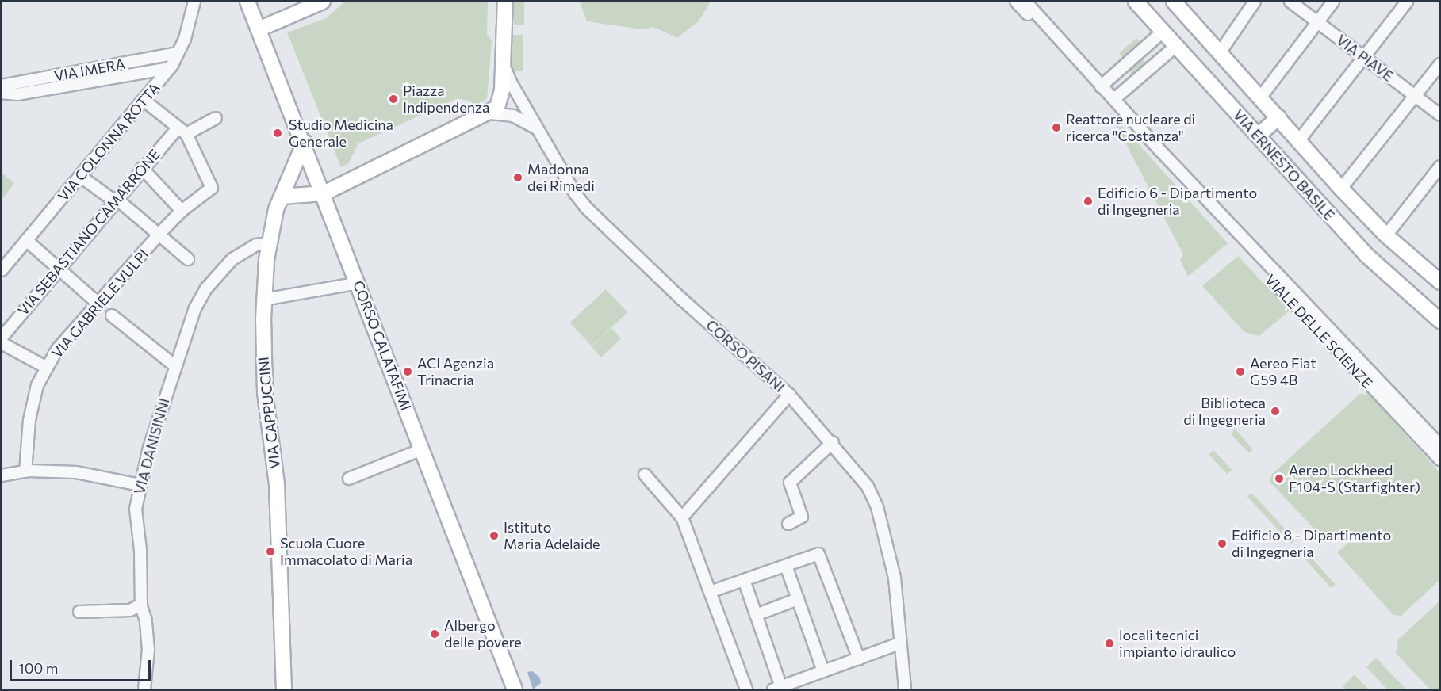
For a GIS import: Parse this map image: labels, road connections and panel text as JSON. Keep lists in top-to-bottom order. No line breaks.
{"streets":{"main road":["VIA ERNESTO BASILE","CORSO CALATAFIMI","VIA CAPPUCCINI"],"street":["VIA PIAVE","VIA IMERA","VIA COLONNA ROTTA","VIA SEBASTIANO CAMARRONE","VIA GABRIELE VULPI","VIALE DELLE SCIENZE","CORSO PISANI","VIA DANISINNI"]},"crossings":[["VIA IMERA","VIA COLONNA ROTTA"],["VIA SEBASTIANO CAMARRONE","VIA GABRIELE VULPI"],["CORSO CALATAFIMI","VIA CAPPUCCINI"],["VIA CAPPUCCINI","VIA DANISINNI"]],"places":["Piazza Indipendenza","Reattore nucleare di ricerca \"Costanza\"","Studio Medicina Generale","Madonna dei Rimedi","Edificio 6 - Dipartimento di Ingegneria","ACI Agenzia Trinacria","Aereo Fiat G59 4B","Biblioteca di Ingegneria","Aereo Lockheed F104-S (Starfighter)","Istituto Maria Adelaide","Edificio 8 - Dipartimento di Ingegneria","Scuola Cuore Immacolato di Maria","Albergo delle povere","locali tecnici impianto idraulico"],"scale_bar":"100 m"}
